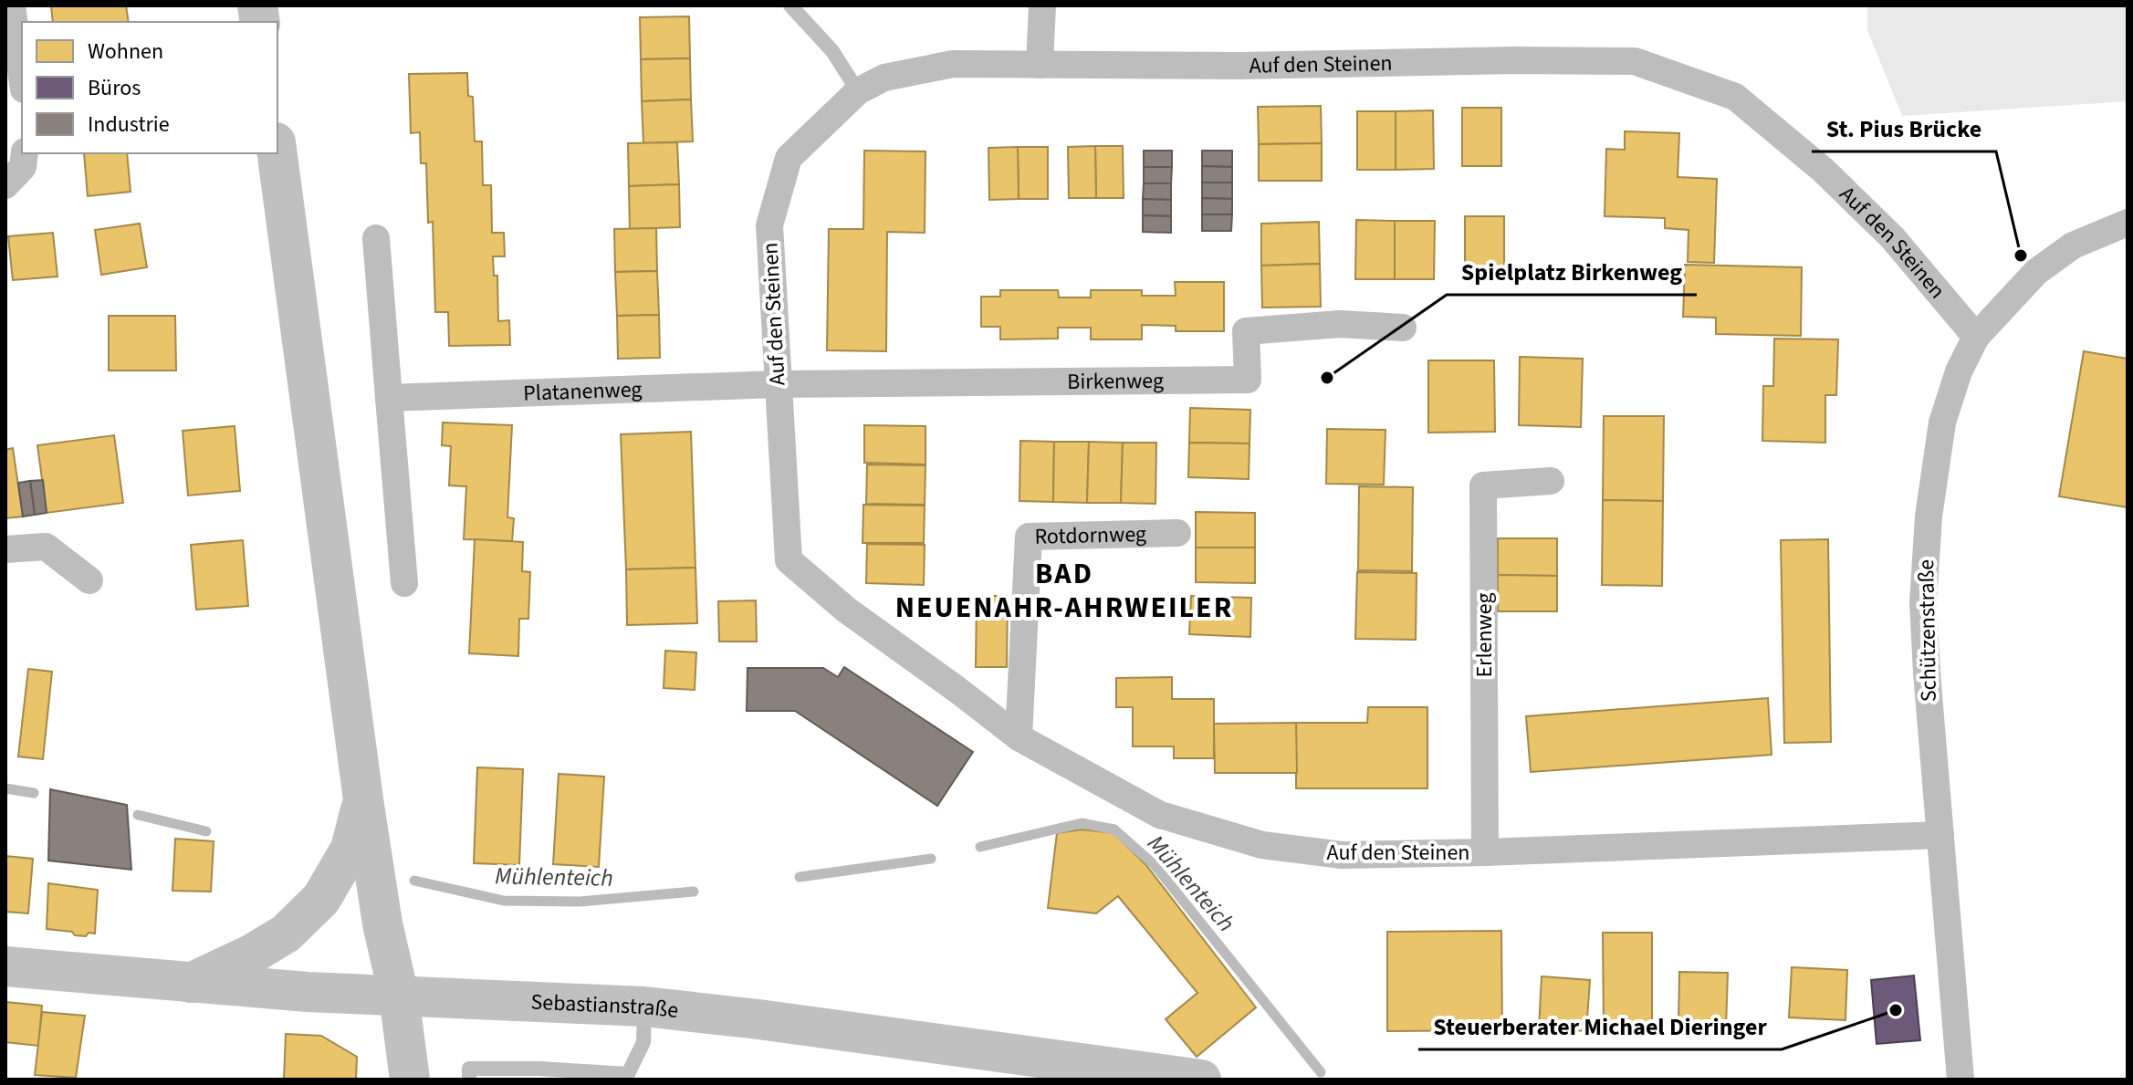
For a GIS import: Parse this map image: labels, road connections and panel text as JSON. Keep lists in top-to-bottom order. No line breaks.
{"streets":{"street":["Auf den Steinen","Birkenweg","Platanenweg","Rotdornweg","Schützenstraße","Erlenweg","Sebastianstraße"]},"crossings":[["Auf den Steinen","Birkenweg"],["Auf den Steinen","Platanenweg"],["Auf den Steinen","Rotdornweg"],["Auf den Steinen","Schützenstraße"],["Auf den Steinen","Erlenweg"],["Birkenweg","Platanenweg"]],"districts":["BAD NEUENAHR-AHRWEILER"],"water":["Mühlenteich"],"places":["St. Pius Brücke","Spielplatz Birkenweg","Steuerberater Michael Dieringer"],"legend":["Wohnen","Büros","Industrie"]}
